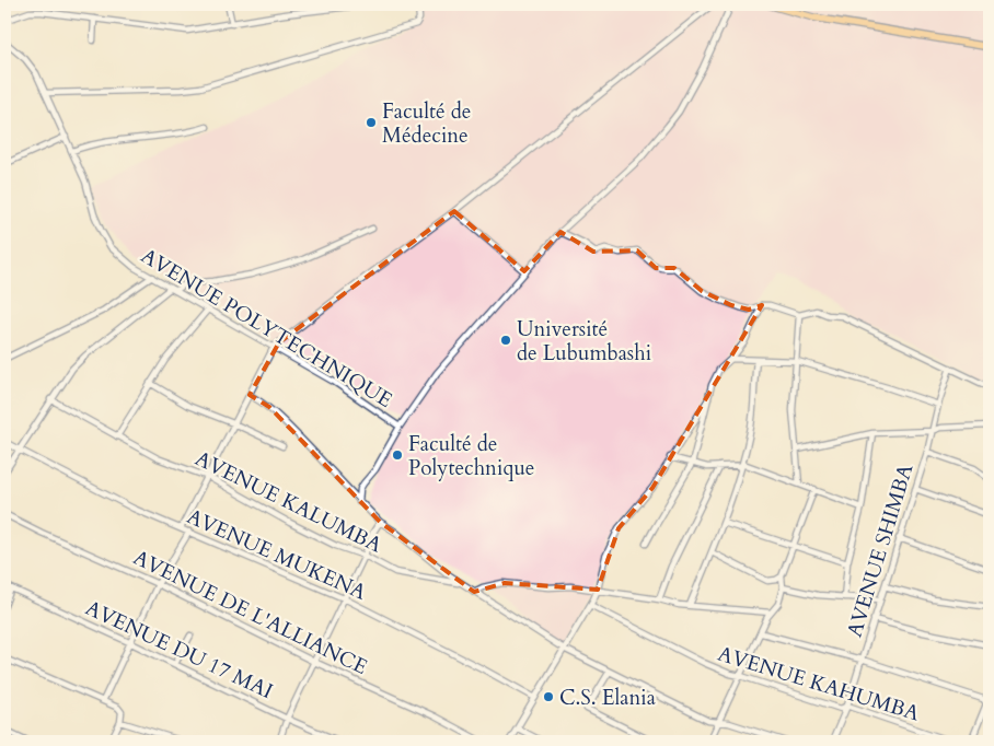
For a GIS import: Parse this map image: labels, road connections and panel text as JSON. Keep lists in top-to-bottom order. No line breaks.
{"streets":{"street":["AVENUE POLYTECHNIQUE","AVENUE KALUMBA","AVENUE SHIMBA","AVENUE MUKENA","AVENUE DE L'ALLIANCE","AVENUE DU 17 MAI","AVENUE KAHUMBA"]},"crossings":[["AVENUE SHIMBA","AVENUE KAHUMBA"]],"places":["Faculté de Médecine","Université de Lubumbashi","Faculté de Polytechnique","C.S. Elania"]}
